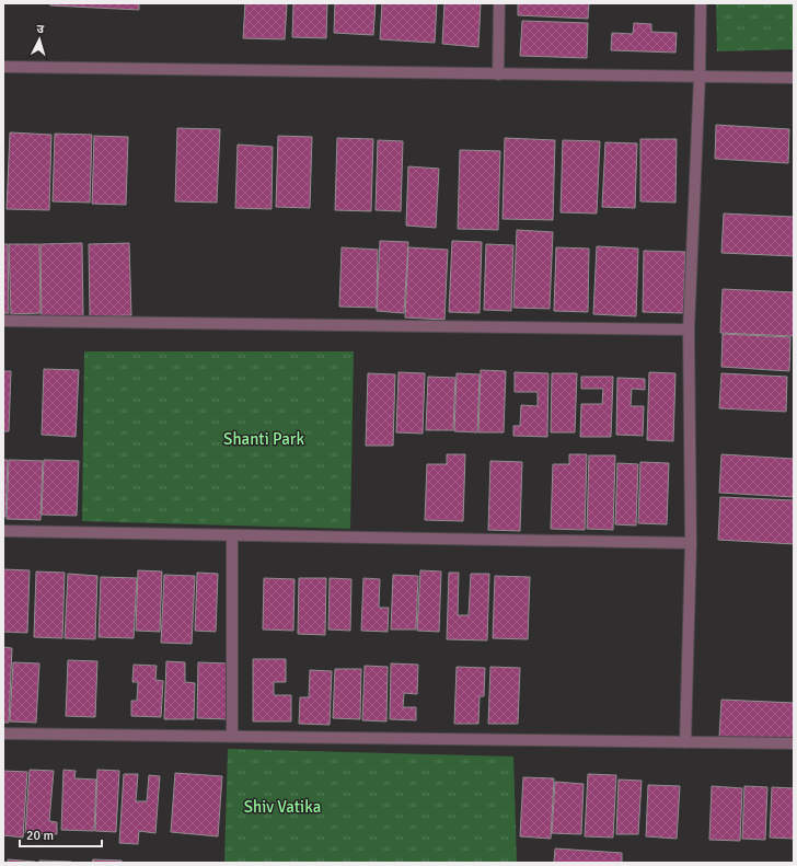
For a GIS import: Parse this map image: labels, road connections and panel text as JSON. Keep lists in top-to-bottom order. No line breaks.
{"parks":["Shanti Park","Shiv Vatika"],"scale_bar":"20 m","north":"top"}
